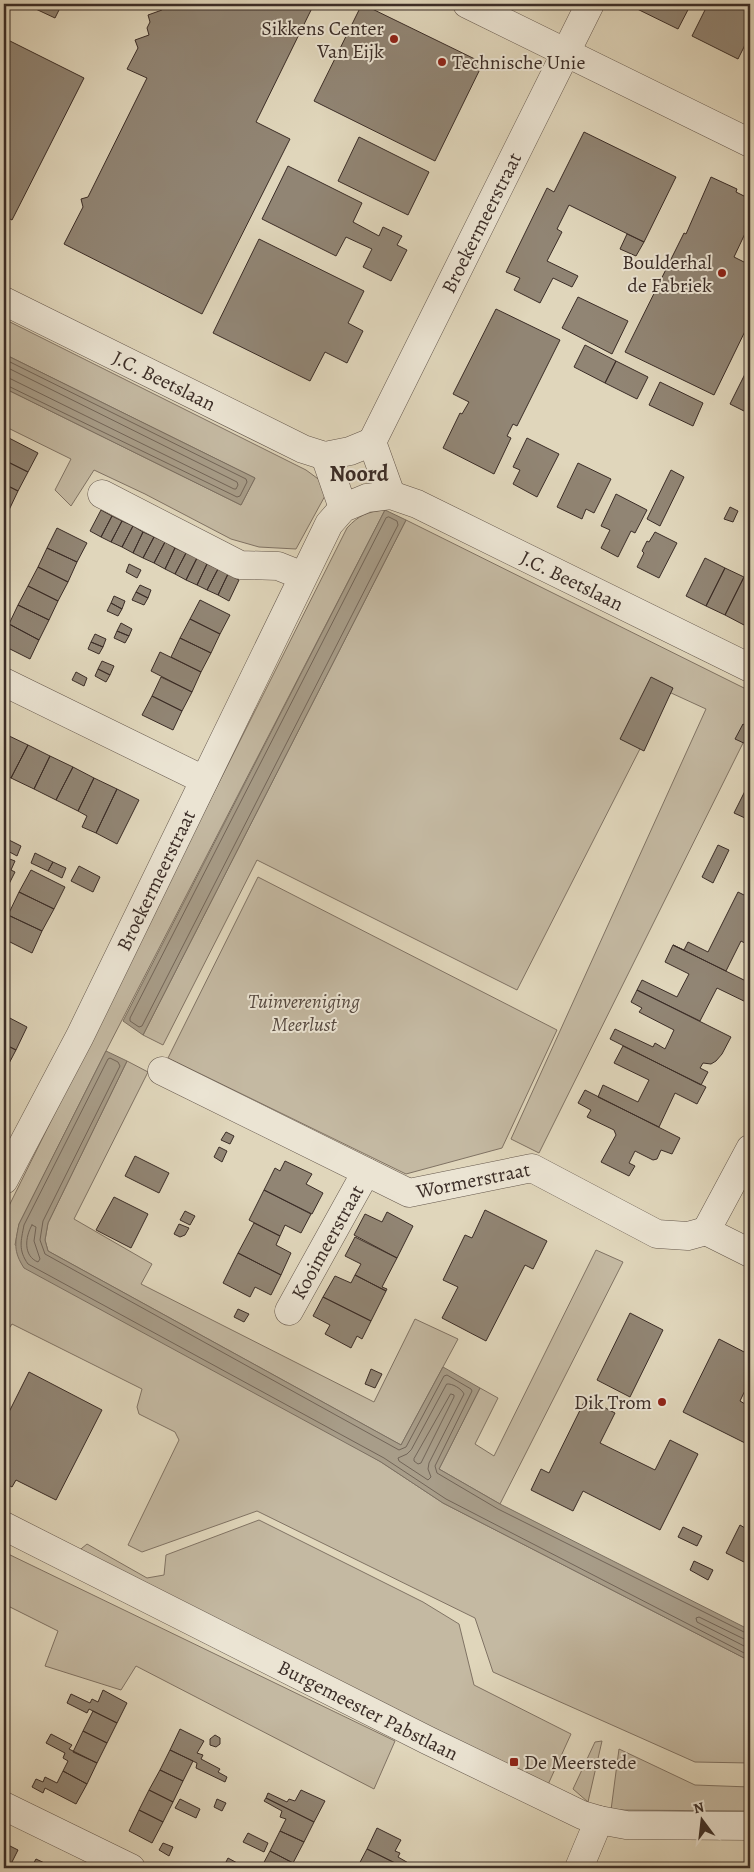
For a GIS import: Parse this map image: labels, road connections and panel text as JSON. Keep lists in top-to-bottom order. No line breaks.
{"streets":{"street":["Broekermeerstraat","J.C. Beetslaan","Wormerstraat","Kooimeerstraat","Burgemeester Pabstlaan"]},"crossings":[["Wormerstraat","Kooimeerstraat"]],"districts":["Noord"],"parks":["Tuinvereniging Meerlust"],"places":{"other":["Sikkens Center Van Eijk","Technische Unie","Boulderhal de Fabriek","Dik Trom"],"transit":["De Meerstede"]},"north":"top"}
